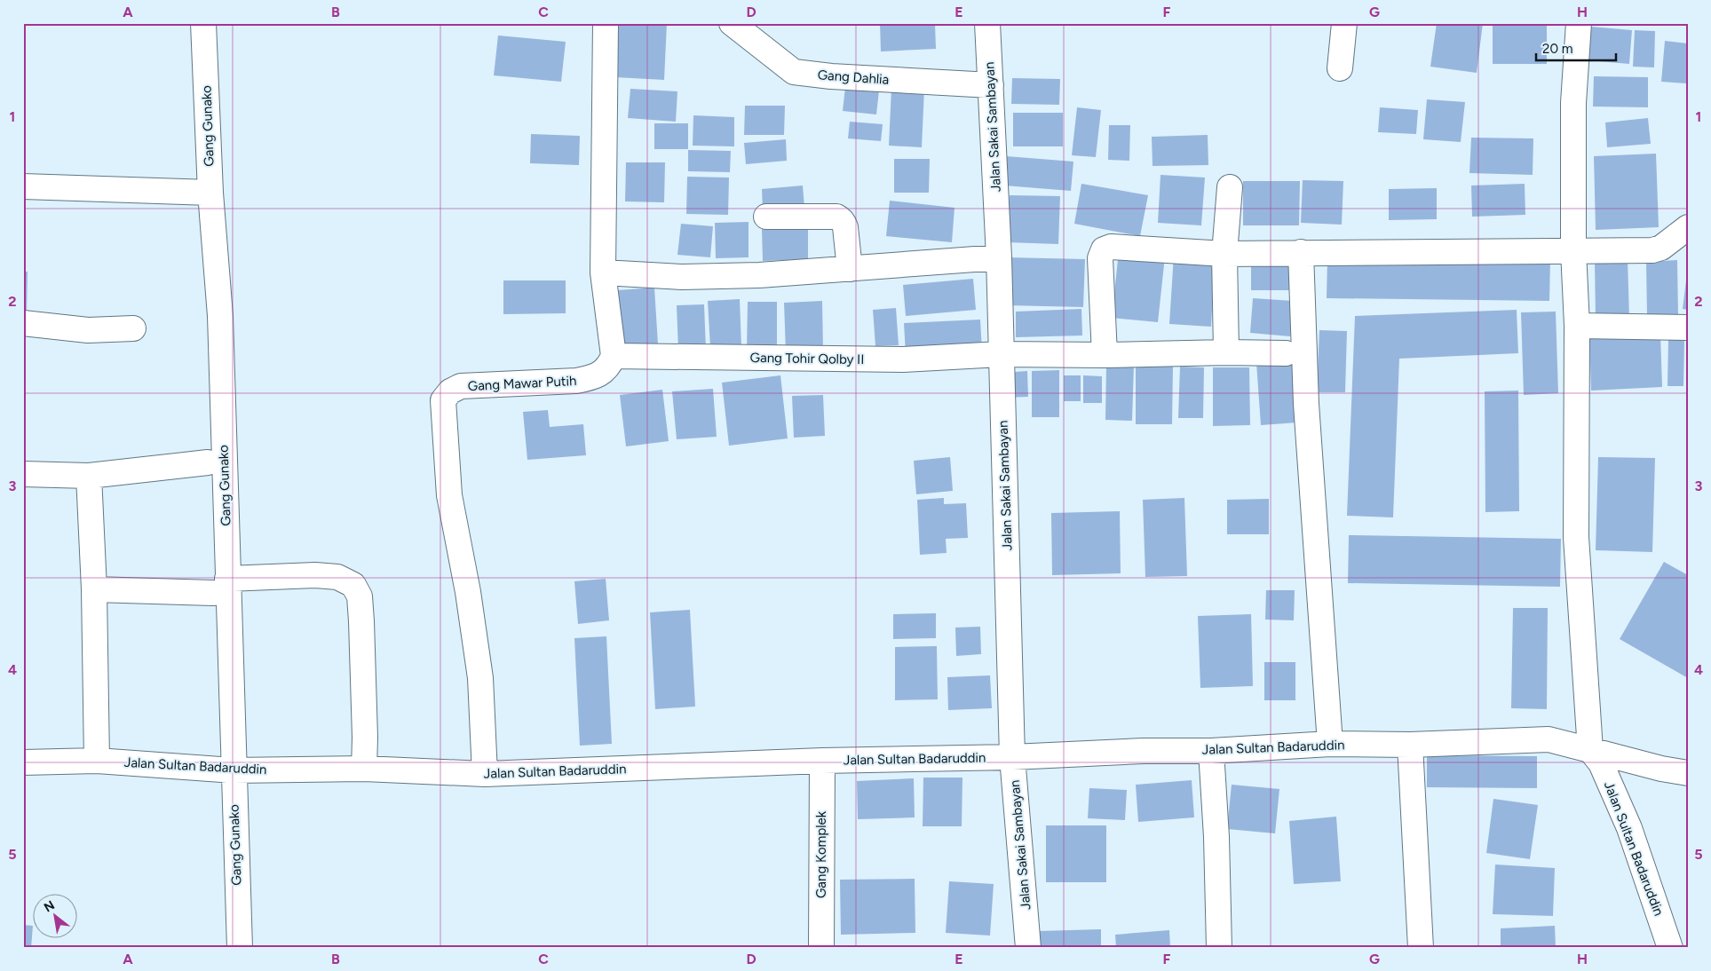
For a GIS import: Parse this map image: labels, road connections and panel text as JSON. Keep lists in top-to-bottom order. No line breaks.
{"streets":{"street":["Gang Dahlia","Gang Gunako","Jalan Sakai Sambayan","Gang Tohir Qolby II","Gang Mawar Putih","Jalan Sultan Badaruddin","Gang Komplek"]},"crossings":[["Gang Dahlia","Jalan Sakai Sambayan"],["Gang Gunako","Jalan Sultan Badaruddin"],["Jalan Sakai Sambayan","Gang Tohir Qolby II"],["Jalan Sakai Sambayan","Jalan Sultan Badaruddin"],["Gang Tohir Qolby II","Gang Mawar Putih"],["Gang Mawar Putih","Jalan Sultan Badaruddin"],["Jalan Sultan Badaruddin","Gang Komplek"]],"scale_bar":"20 m","north":"top left","grid":{"columns":["A","B","C","D","E","F","G","H"],"rows":["1","2","3","4","5"]}}
